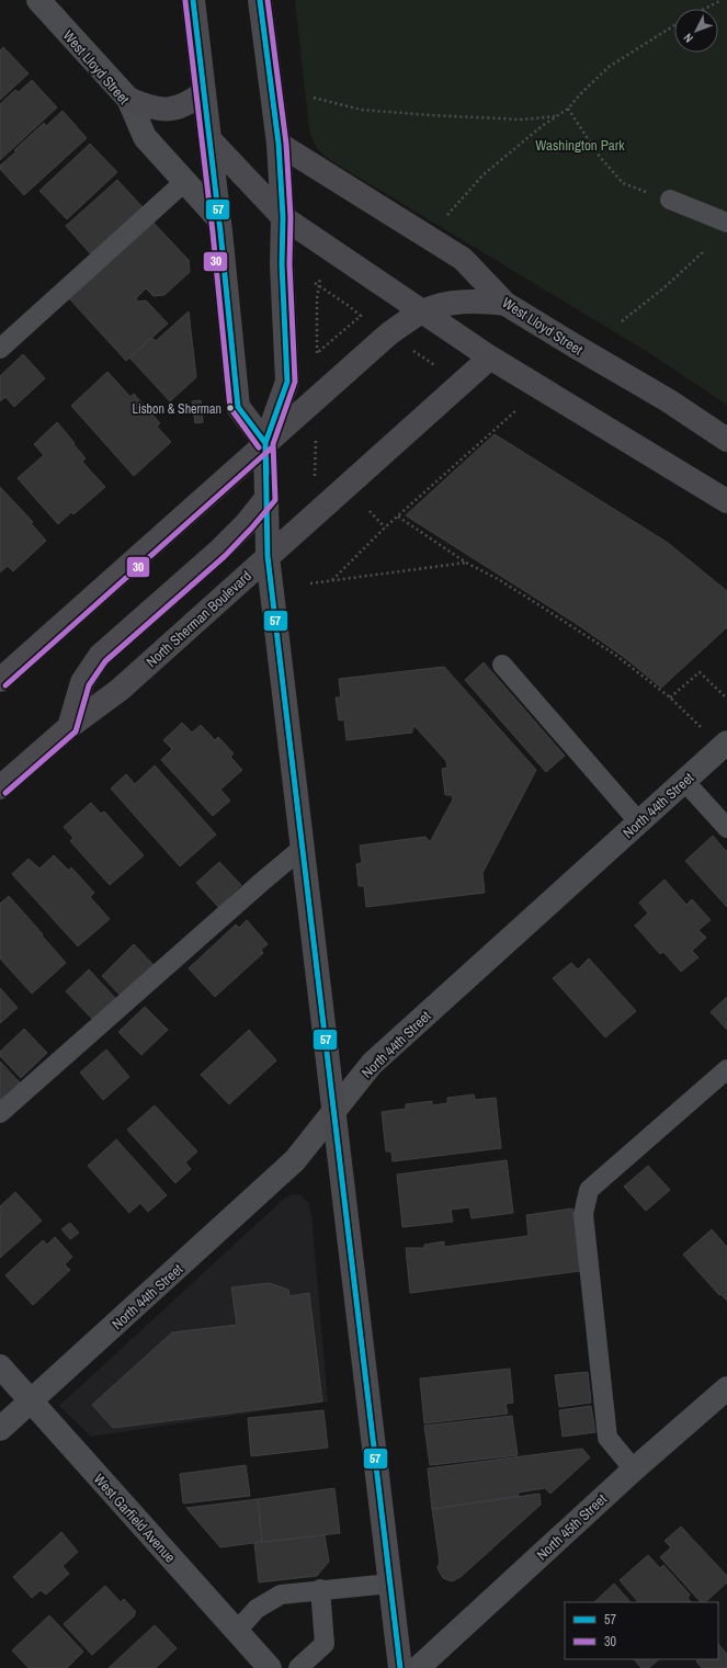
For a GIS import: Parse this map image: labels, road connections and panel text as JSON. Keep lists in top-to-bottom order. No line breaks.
{"streets":{"main road":["West Lloyd Street","North Sherman Boulevard"],"street":["North 44th Street","West Garfield Avenue","North 45th Street"]},"crossings":[["North 44th Street","West Garfield Avenue"]],"parks":["Washington Park"],"places":["Lisbon & Sherman"],"lines":["transit line 57","transit line 30"],"legend":["57","30"],"north":"bottom left"}
